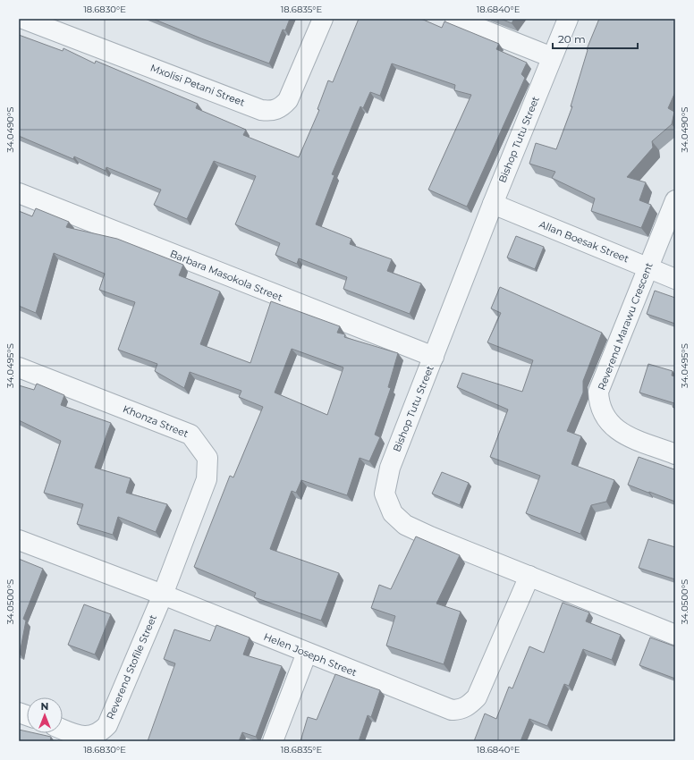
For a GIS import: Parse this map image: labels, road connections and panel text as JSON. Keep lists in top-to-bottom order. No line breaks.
{"streets":{"street":["Mxolisi Petani Street","Bishop Tutu Street","Allan Boesak Street","Barbara Masokola Street","Reverend Marawu Crescent","Khonza Street","Helen Joseph Street","Reverend Stofile Street"]},"crossings":[["Bishop Tutu Street","Allan Boesak Street"],["Bishop Tutu Street","Barbara Masokola Street"],["Bishop Tutu Street","Helen Joseph Street"],["Allan Boesak Street","Reverend Marawu Crescent"],["Khonza Street","Helen Joseph Street"],["Khonza Street","Reverend Stofile Street"],["Helen Joseph Street","Reverend Stofile Street"]],"scale_bar":"20 m","north":"top","coordinates":["18.6830°E","18.6835°E","18.6840°E","34.0490°S","34.0495°S","34.0500°S"]}
